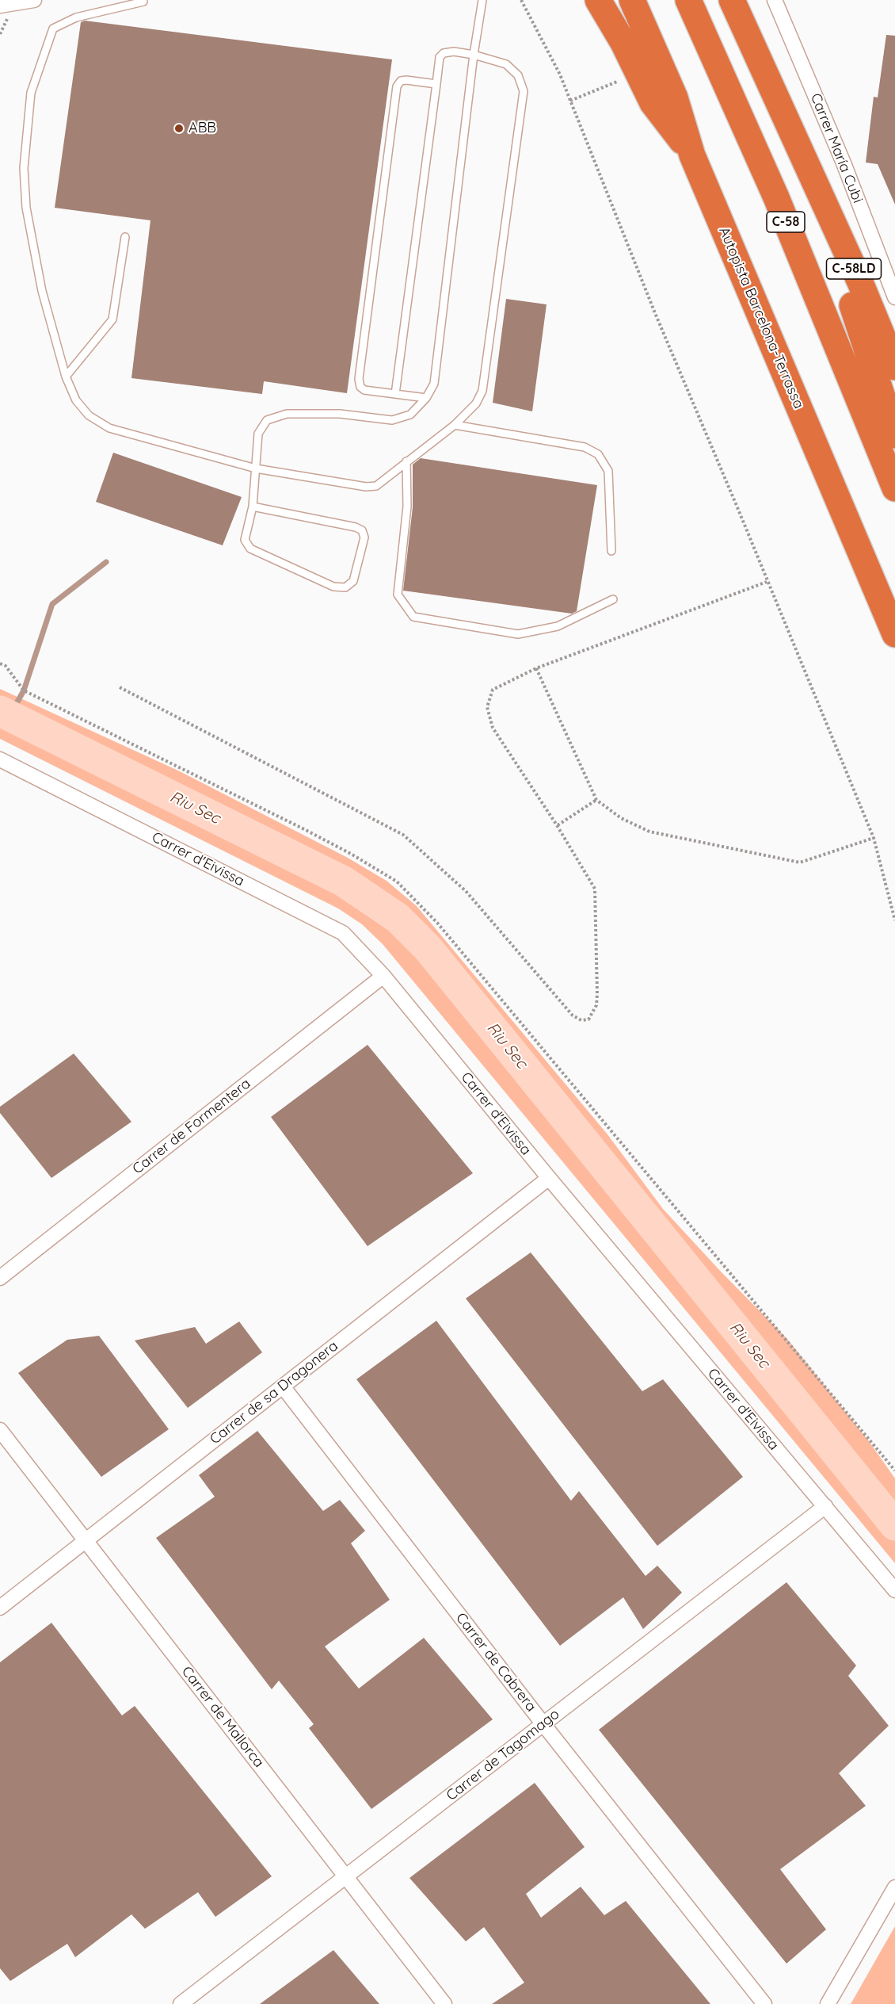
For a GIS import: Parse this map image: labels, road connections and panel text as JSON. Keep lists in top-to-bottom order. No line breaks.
{"streets":{"highway":["C-58","C-58LD","Autopista Barcelona-Terrassa"],"street":["Carrer María Cubi","Carrer d'Eivissa","Carrer de Formentera","Carrer de sa Dragonera","Carrer de Cabrera","Carrer de Mallorca","Carrer de Tagomago"]},"crossings":[["Carrer d'Eivissa","Carrer de Formentera"],["Carrer d'Eivissa","Carrer de sa Dragonera"],["Carrer d'Eivissa","Carrer de Tagomago"],["Carrer de sa Dragonera","Carrer de Cabrera"],["Carrer de sa Dragonera","Carrer de Mallorca"],["Carrer de Cabrera","Carrer de Tagomago"],["Carrer de Mallorca","Carrer de Tagomago"]],"water":["Riu Sec"],"places":["ABB"]}
